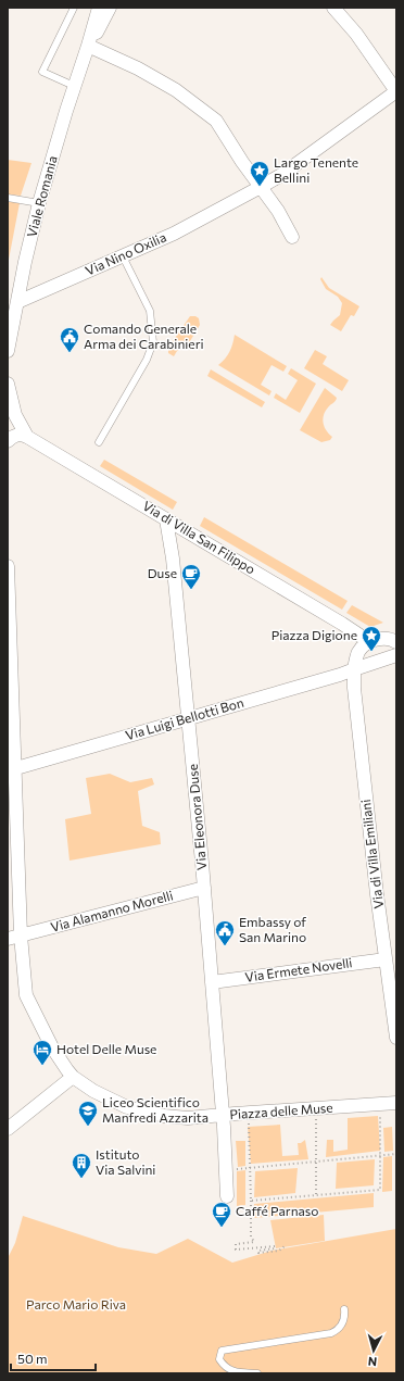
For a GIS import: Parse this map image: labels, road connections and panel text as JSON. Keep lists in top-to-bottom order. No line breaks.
{"streets":{"street":["Viale Romania","Via Nino Oxilia","Via di Villa San Filippo","Via Luigi Bellotti Bon","Via Eleonora Duse","Via di Villa Emiliani","Via Alamanno Morelli","Via Ermete Novelli","Piazza delle Muse"]},"crossings":[["Viale Romania","Via Nino Oxilia"],["Via di Villa San Filippo","Via Eleonora Duse"],["Via Luigi Bellotti Bon","Via Eleonora Duse"],["Via Luigi Bellotti Bon","Via di Villa Emiliani"],["Via Eleonora Duse","Via Alamanno Morelli"],["Via Eleonora Duse","Via Ermete Novelli"],["Via Eleonora Duse","Piazza delle Muse"],["Via di Villa Emiliani","Via Ermete Novelli"]],"parks":["Parco Mario Riva"],"places":{"place":["Largo Tenente Bellini","Piazza Digione"],"public building":["Comando Generale Arma dei Carabinieri","Embassy of San Marino"],"cafe":["Duse","Caffé Parnaso"],"hotel":["Hotel Delle Muse"],"school or university":["Liceo Scientifico Manfredi Azzarita"],"building":["Istituto Via Salvini"]},"scale_bar":"50 m","north":"bottom"}
